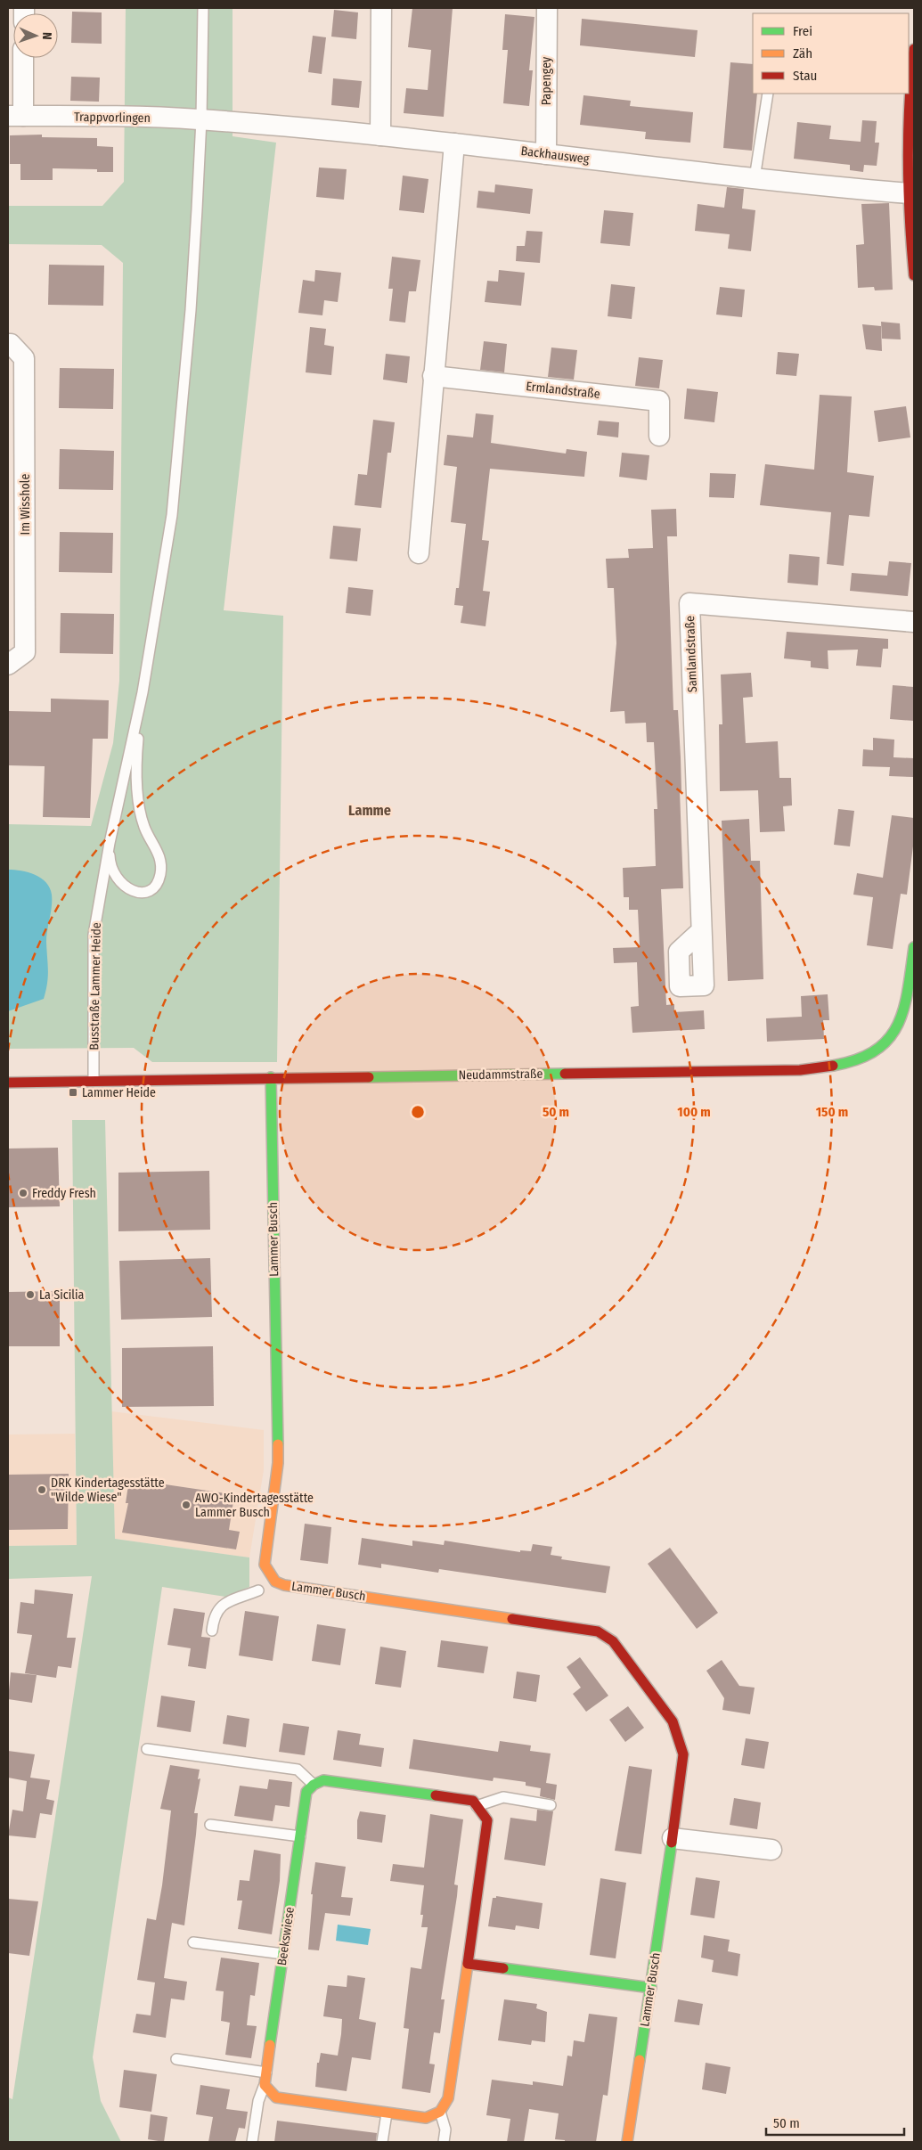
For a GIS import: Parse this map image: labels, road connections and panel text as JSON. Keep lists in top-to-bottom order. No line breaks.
{"streets":{"street":["Papengey","Trappvorlingen","Backhausweg","Ermlandstraße","Im Wisshole","Samlandstraße","Neudammstraße","Lammer Busch","Beekswiese"],"lane":["Busstraße Lammer Heide"]},"crossings":[["Papengey","Backhausweg"],["Trappvorlingen","Backhausweg"],["Busstraße Lammer Heide","Neudammstraße"],["Neudammstraße","Lammer Busch"]],"districts":["Lamme"],"places":{"transit":["Lammer Heide"],"other":["Freddy Fresh","La Sicilia","DRK Kindertagesstätte \"Wilde Wiese\"","AWO-Kindertagesstätte Lammer Busch"]},"legend":["Frei","Zäh","Stau"],"scale_bar":"50 m","north":"right","rings":["50 m","100 m","150 m"]}
